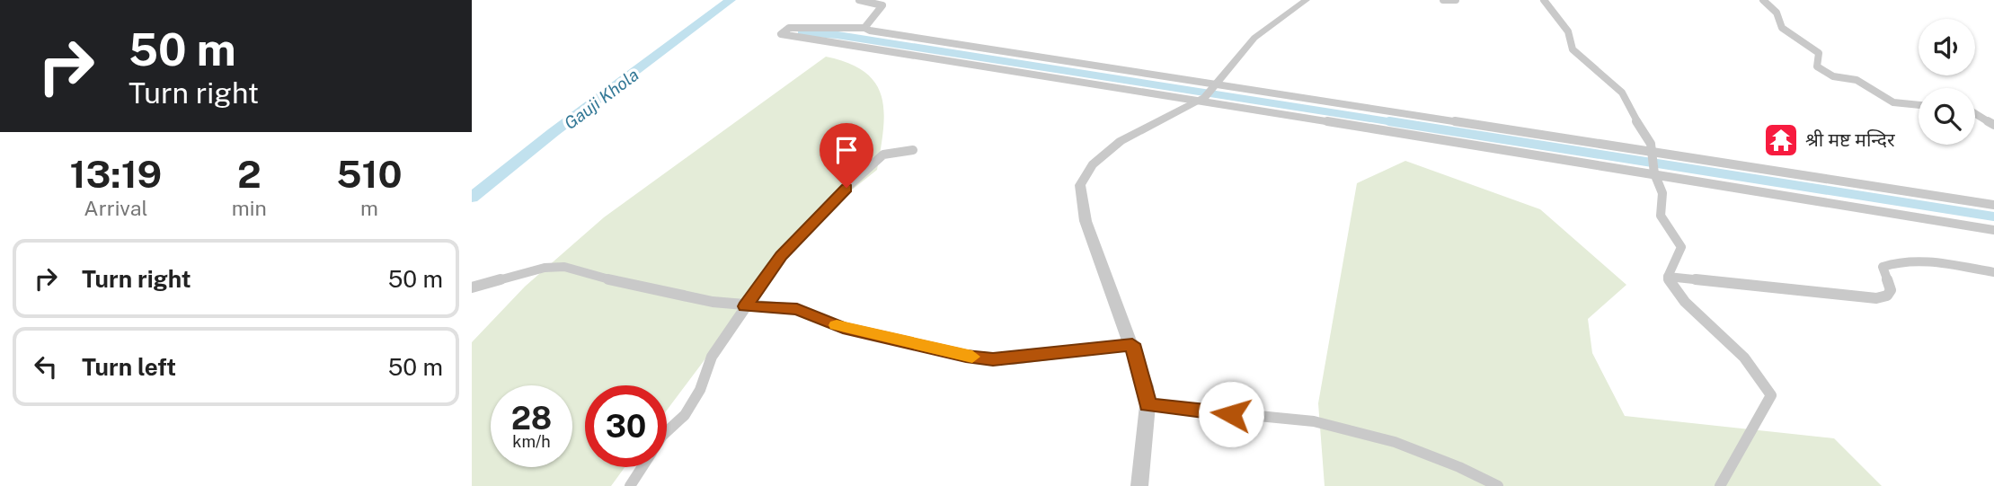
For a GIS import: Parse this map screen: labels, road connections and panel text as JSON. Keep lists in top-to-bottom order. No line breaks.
{"water":["Gauji Khola"],"places":{"temple":["श्री मष्ट मन्दिर"]},"page":{"turn":["50 m","Turn right"],"eta":["13:19","Arrival","2","min","510","m"],"list":[{"name":"Turn right","value":"50 m"},{"name":"Turn left","value":"50 m"}],"speed":"28 km/h","limit":"30"}}
